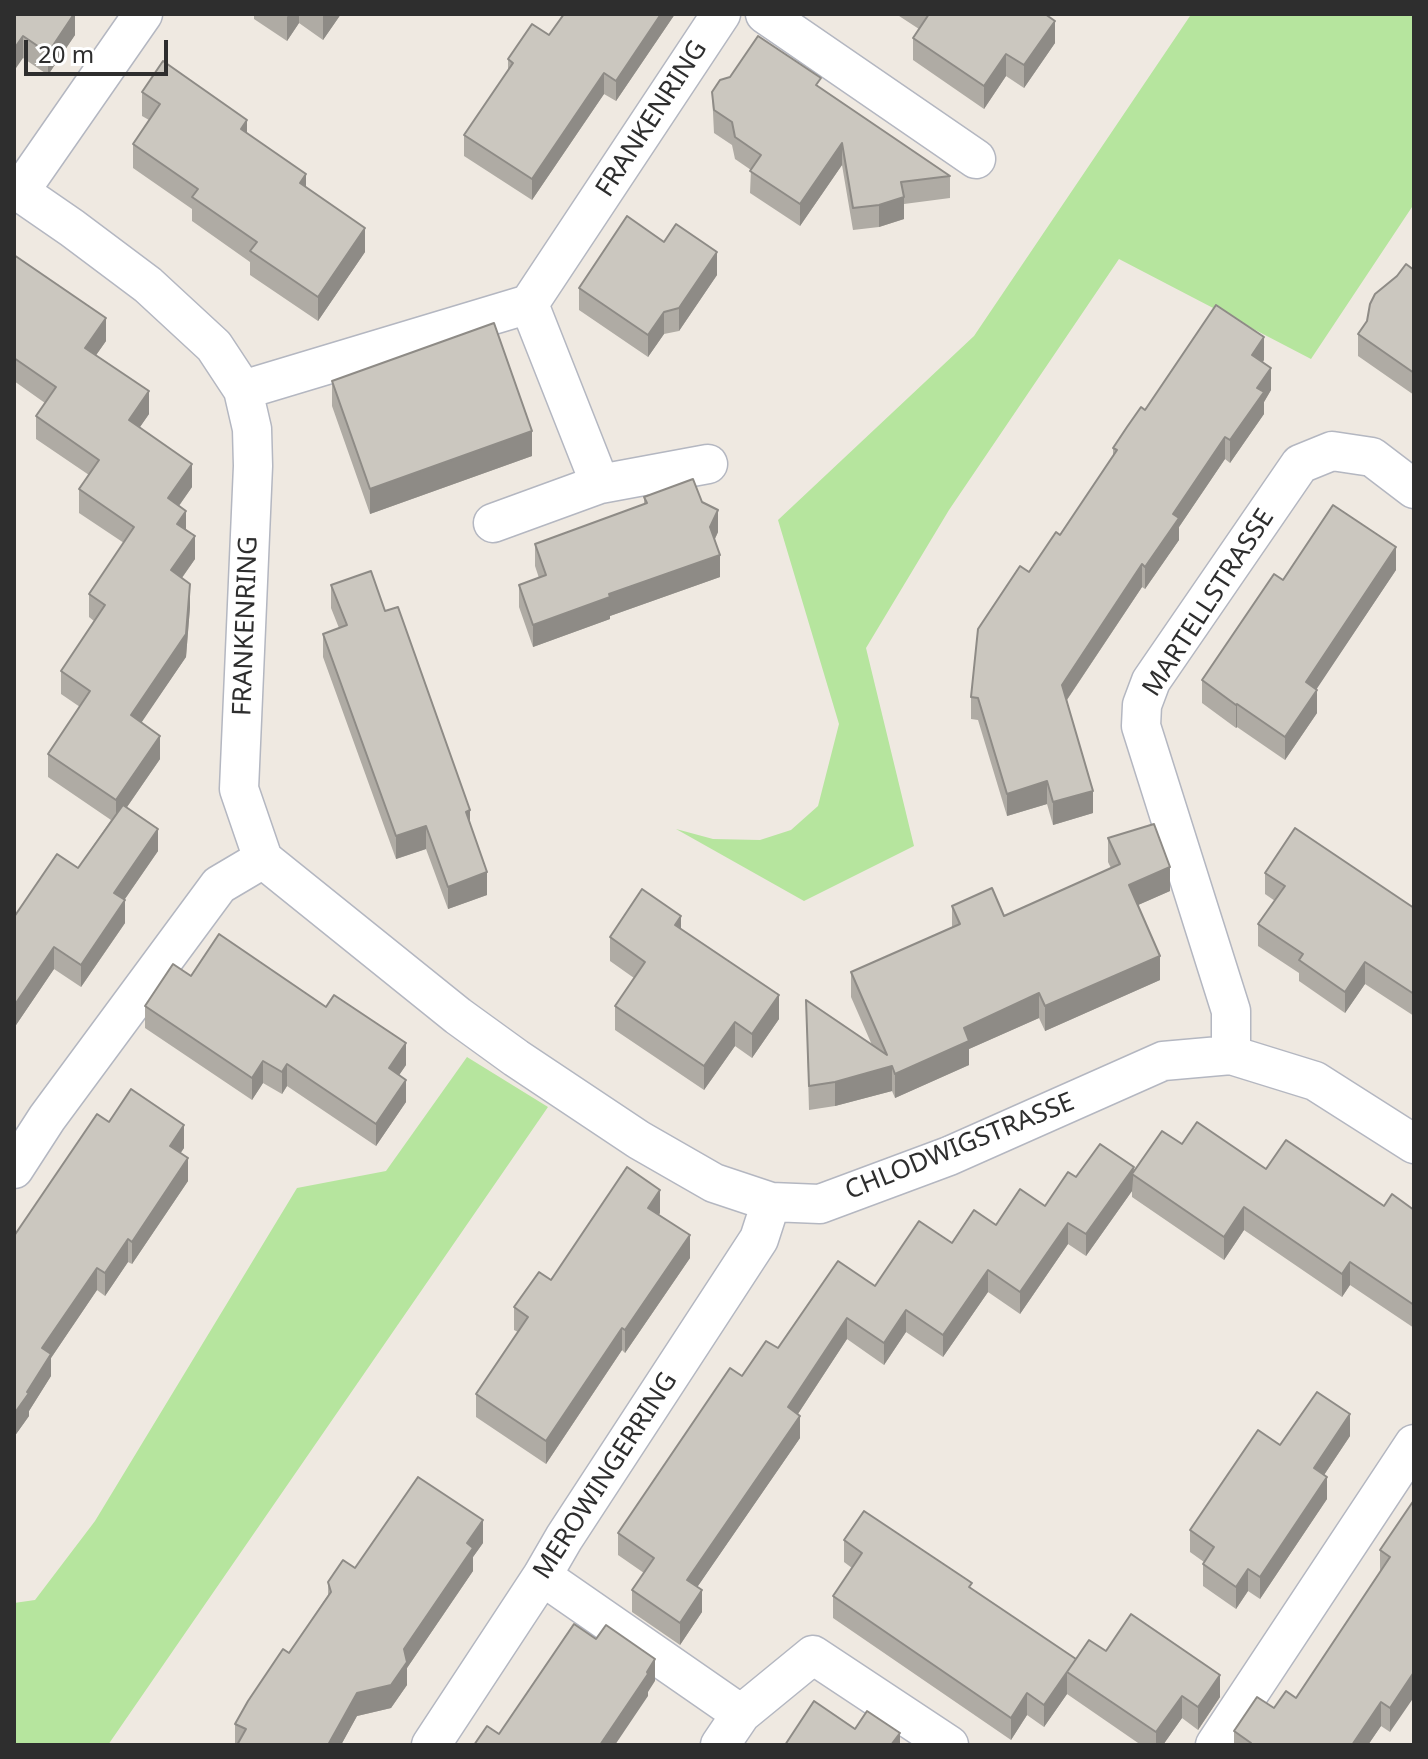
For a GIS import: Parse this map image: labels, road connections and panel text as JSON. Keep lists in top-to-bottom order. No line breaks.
{"streets":{"street":["FRANKENRING","MARTELLSTRASSE","CHLODWIGSTRASSE","MEROWINGERRING"]},"crossings":[["FRANKENRING","CHLODWIGSTRASSE"],["MARTELLSTRASSE","CHLODWIGSTRASSE"],["CHLODWIGSTRASSE","MEROWINGERRING"]],"scale_bar":"20 m"}
